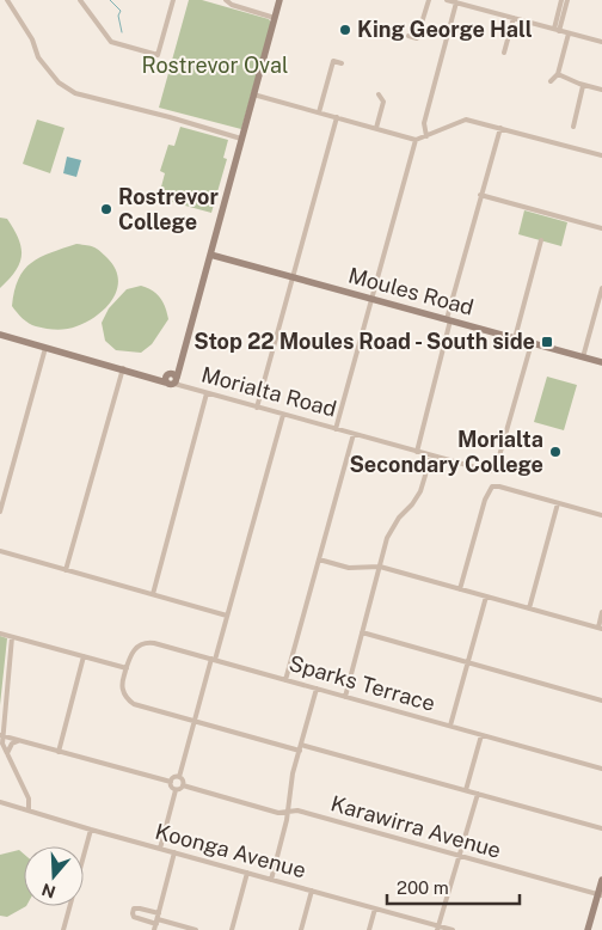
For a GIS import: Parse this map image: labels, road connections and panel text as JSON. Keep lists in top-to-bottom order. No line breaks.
{"streets":{"main road":["Moules Road","Morialta Road"],"street":["Sparks Terrace","Karawirra Avenue","Koonga Avenue"]},"crossings":[["Moules Road","Morialta Road"]],"parks":["Rostrevor Oval"],"places":{"other":["King George Hall","Rostrevor College","Morialta Secondary College"],"transit":["Stop 22 Moules Road - South side"]},"scale_bar":"200 m","north":"bottom"}
